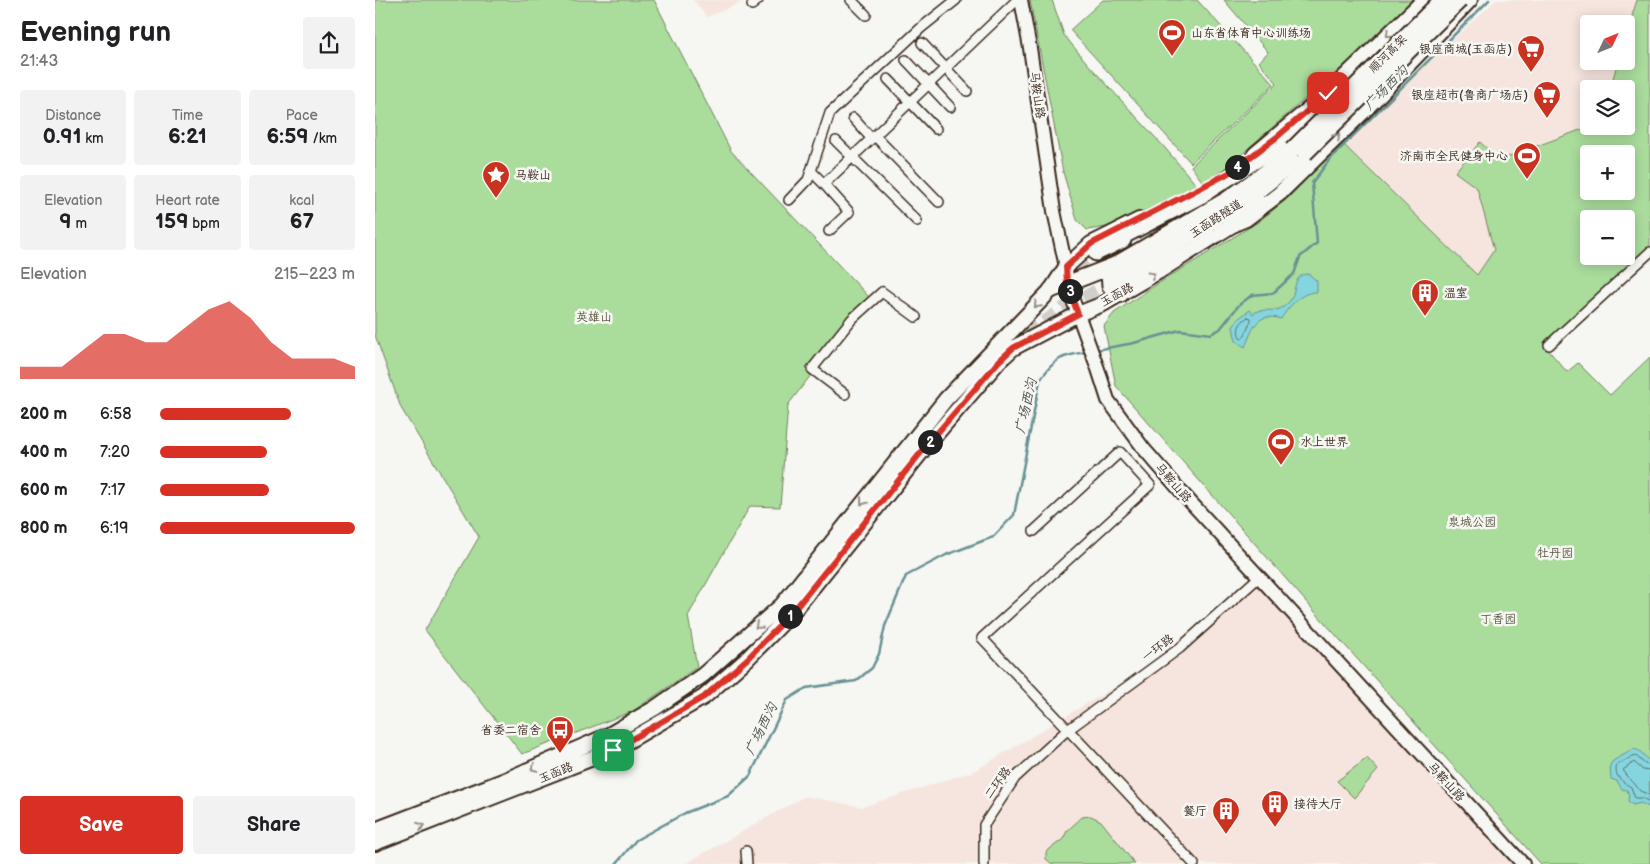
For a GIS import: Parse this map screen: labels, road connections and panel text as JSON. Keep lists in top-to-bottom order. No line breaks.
{"streets":{"highway":["顺河高架","玉函路隧道"],"main road":["马鞍山路","玉函路"],"street":["一环路","二环路"]},"crossings":[["顺河高架","玉函路隧道"],["马鞍山路","玉函路"],["马鞍山路","一环路"],["玉函路隧道","玉函路"],["一环路","二环路"]],"water":["广场西沟"],"parks":["英雄山","泉城公园","牡丹园","丁香园"],"places":{"sports":["山东省体育中心训练场","济南市全民健身中心","水上世界"],"supermarket":["银座商城(玉函店)","银座超市(鲁商广场店)"],"place":["马鞍山"],"building":["温室","接待大厅","餐厅"],"bus stop":["省委二宿舍"]},"north":"top right","page":{"heading":["Evening run","21:43"],"map_buttons":["+","−"],"stats":[["Distance","0.91 km"],["Time","6:21"],["Pace","6:59 /km"],["Elevation","9 m"],["Heart rate","159 bpm"],["kcal","67"]],"pins":["4","3","2","1"],"chart":["Elevation","215–223 m"],"list":[{"name":"200 m","note":"6:58"},{"name":"400 m","note":"7:20"},{"name":"600 m","note":"7:17"},{"name":"800 m","note":"6:19"}],"buttons":["Save","Share"]}}
